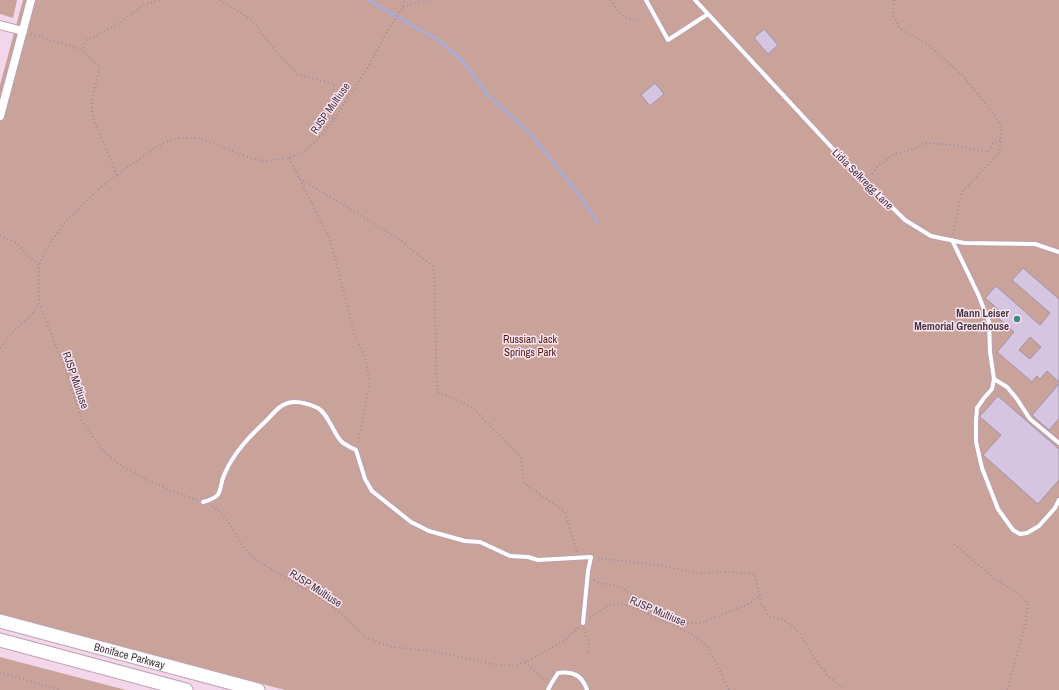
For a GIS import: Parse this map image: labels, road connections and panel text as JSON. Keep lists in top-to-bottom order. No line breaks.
{"streets":{"main road":["Boniface Parkway"],"lane":["Lidia Selkregg Lane"],"path":["RJSP Multiuse"]},"parks":["Russian Jack Springs Park"],"places":["Mann Leiser Memorial Greenhouse"]}
